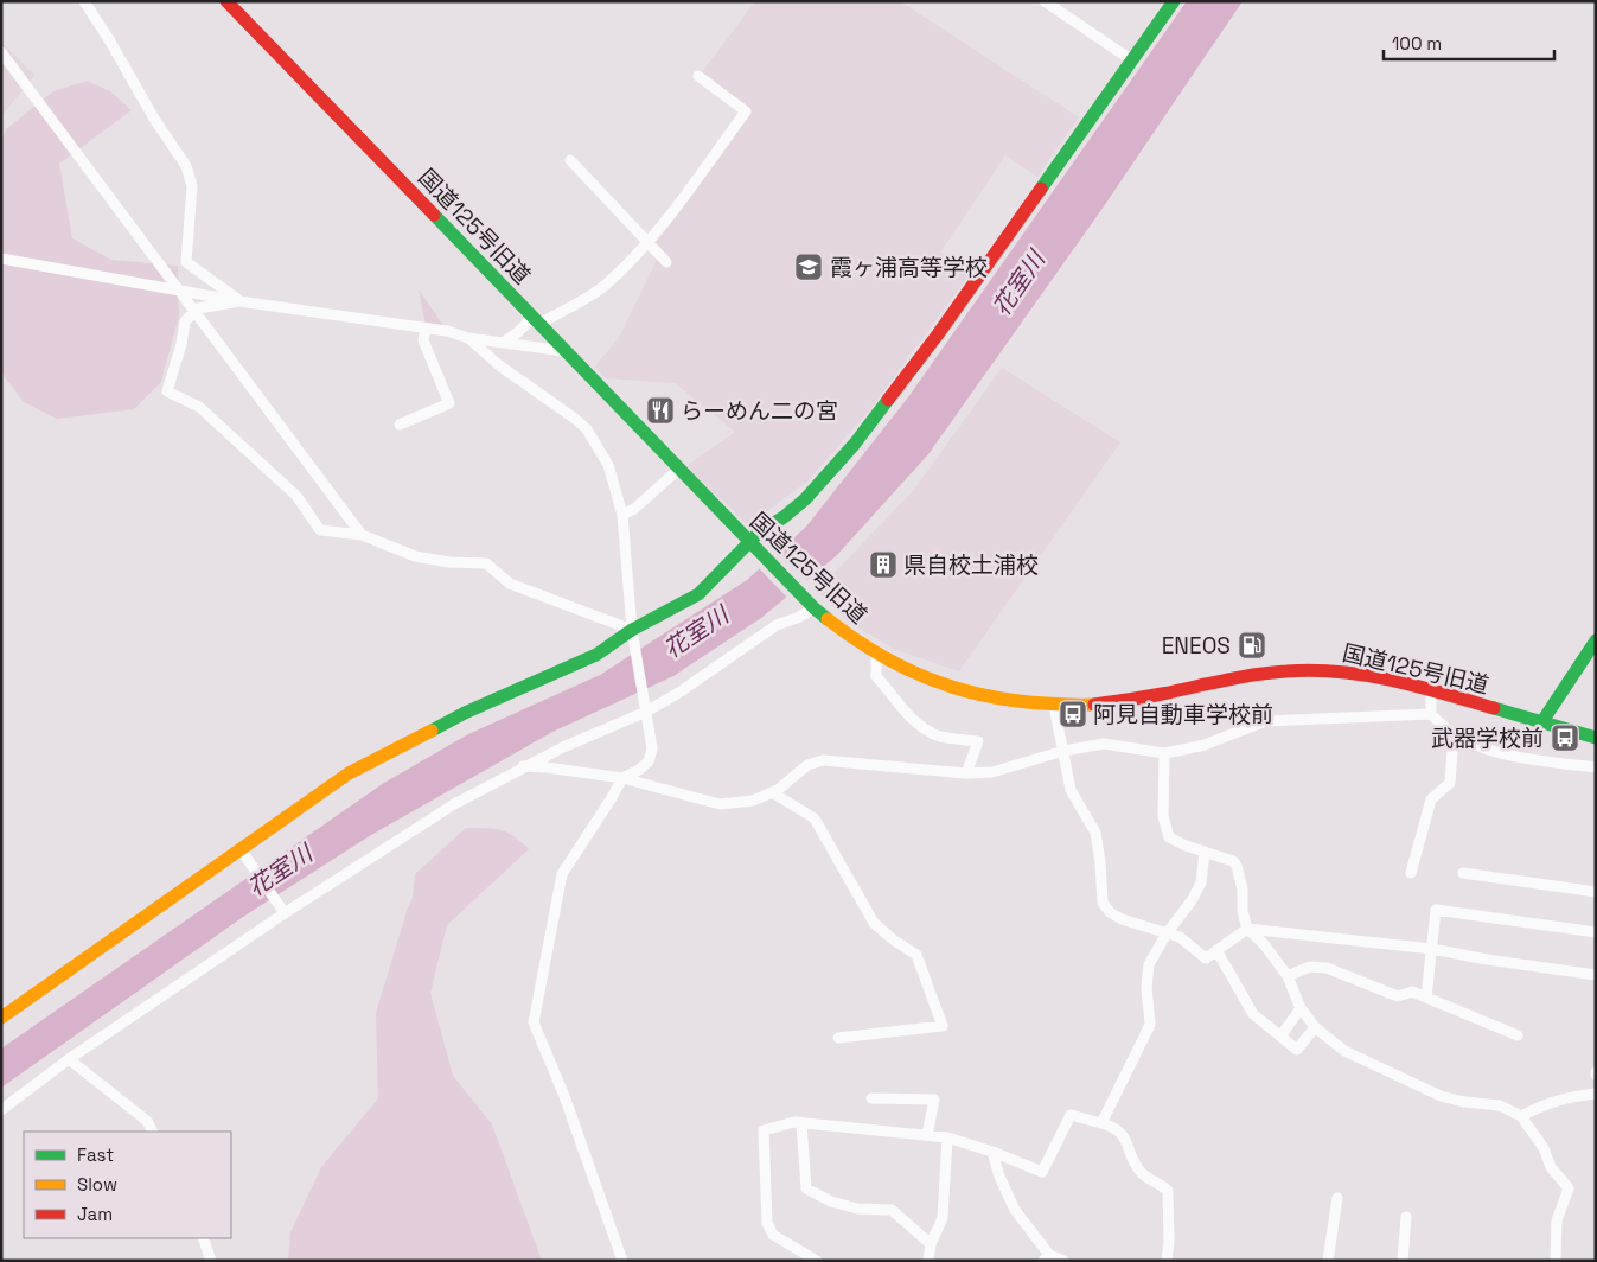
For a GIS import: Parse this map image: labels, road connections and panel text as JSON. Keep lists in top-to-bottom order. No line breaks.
{"streets":{"street":["国道125号旧道"]},"water":["花室川"],"places":{"school or university":["霞ヶ浦高等学校"],"restaurant":["らーめん二の宮"],"building":["県自校土浦校"],"fuel station":["ENEOS"],"bus stop":["阿見自動車学校前","武器学校前"]},"legend":["Fast","Slow","Jam"],"scale_bar":"100 m"}
